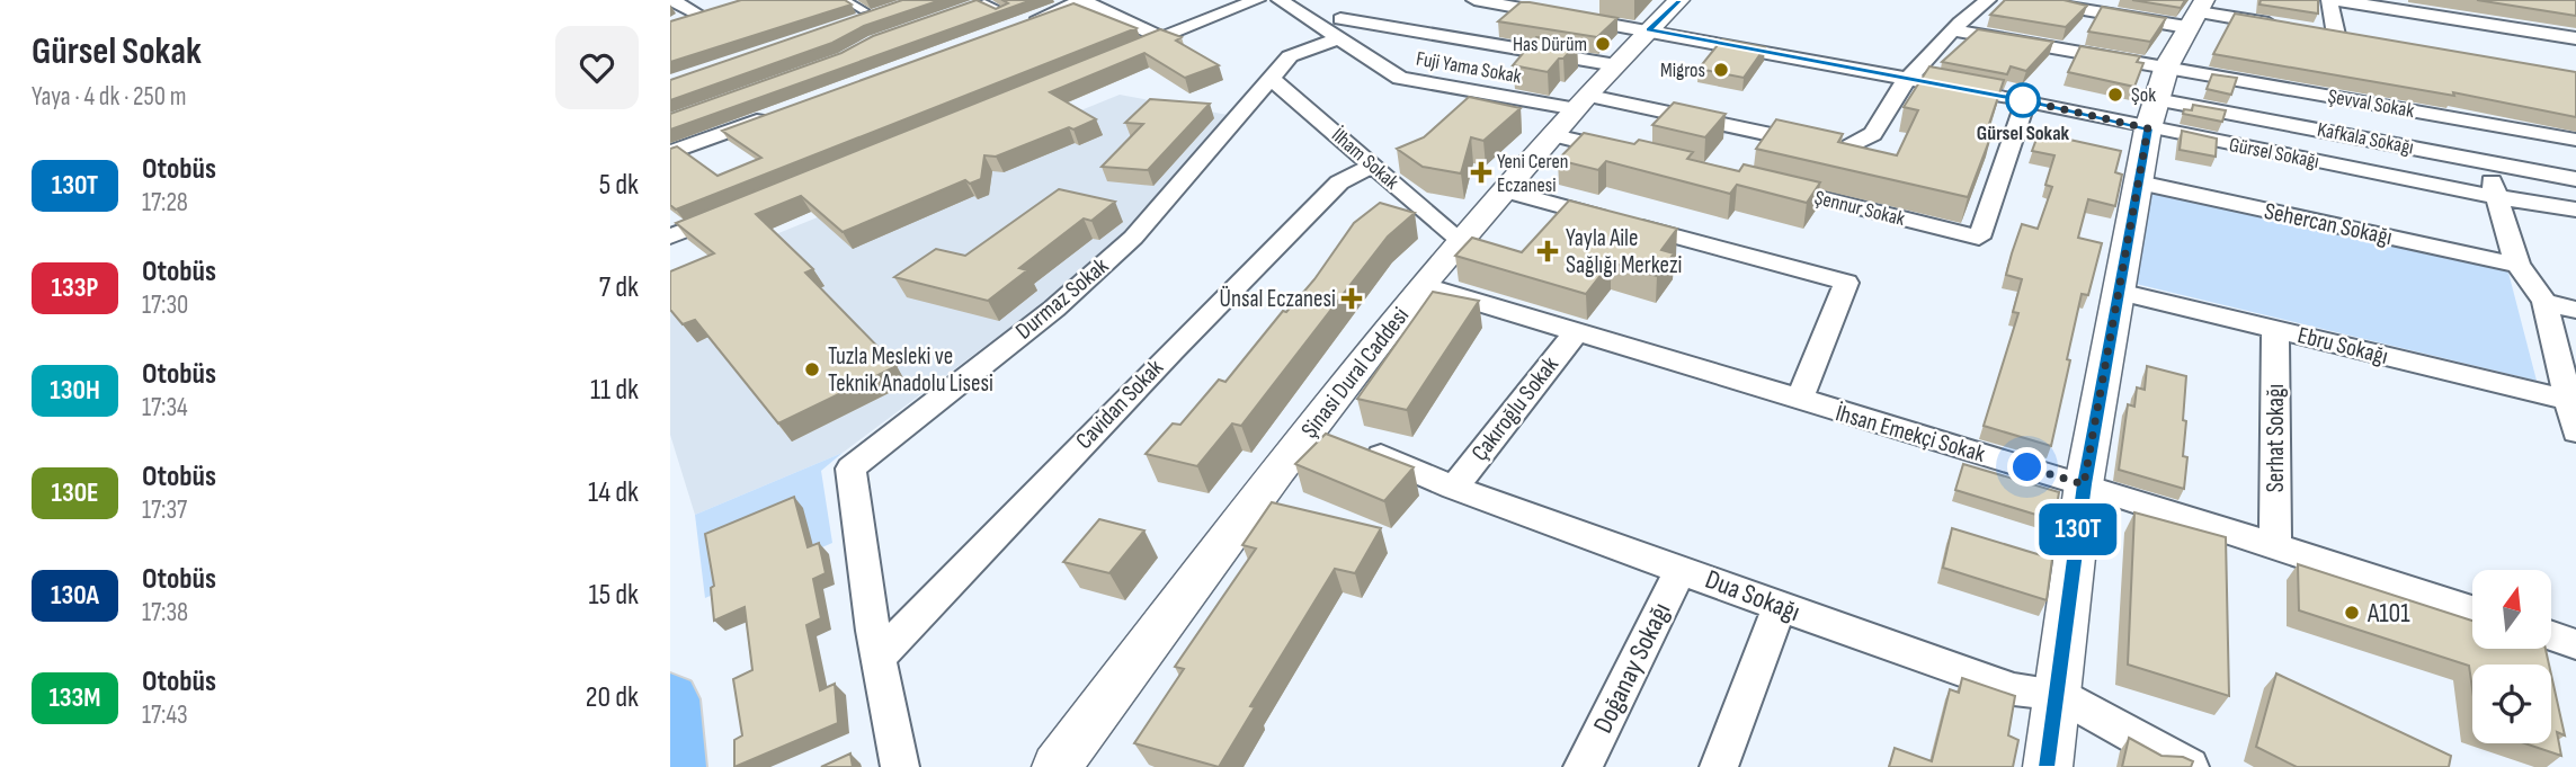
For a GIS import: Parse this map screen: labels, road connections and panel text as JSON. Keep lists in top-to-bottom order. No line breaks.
{"streets":{"street":["Fuji Yama Sokak","Şevval Sokak","Kafkala Sokağı","Gürsel Sokağı","İlham Sokak","Şennur Sokak","Sehercan Sokağı","Durmaz Sokak","Ebru Sokağı","Şinasi Dural Caddesi","Cavidan Sokak","Çakıroğlu Sokak","İhsan Emekçi Sokak","Serhat Sokağı","Dua Sokağı","Doğanay Sokağı"]},"crossings":[["Fuji Yama Sokak","Şevval Sokak"],["Fuji Yama Sokak","Gürsel Sokağı"],["Fuji Yama Sokak","Durmaz Sokak"],["Fuji Yama Sokak","Şinasi Dural Caddesi"],["Kafkala Sokağı","Gürsel Sokağı"],["Gürsel Sokağı","Şennur Sokak"],["Gürsel Sokağı","Şinasi Dural Caddesi"],["İlham Sokak","Durmaz Sokak"],["İlham Sokak","Şinasi Dural Caddesi"],["İlham Sokak","Cavidan Sokak"],["Durmaz Sokak","Cavidan Sokak"],["Ebru Sokağı","Serhat Sokağı"],["Şinasi Dural Caddesi","İhsan Emekçi Sokak"],["Şinasi Dural Caddesi","Dua Sokağı"],["Çakıroğlu Sokak","İhsan Emekçi Sokak"],["Çakıroğlu Sokak","Dua Sokağı"],["İhsan Emekçi Sokak","Serhat Sokağı"],["Dua Sokağı","Doğanay Sokağı"]],"places":{"other":["Has Dürüm","Migros","Şok","Gürsel Sokak","Tuzla Mesleki ve Teknik Anadolu Lisesi","A101"],"health":["Yeni Ceren Eczanesi","Yayla Aile Sağlığı Merkezi","Ünsal Eczanesi"]},"lines":["bus line 130T"],"north":"top","page":{"heading":["Gürsel Sokak","Yaya · 4 dk · 250 m"],"on_map":"130T","list":[{"mark":"130T","name":"Otobüs","note":"17:28","value":"5 dk"},{"mark":"133P","name":"Otobüs","note":"17:30","value":"7 dk"},{"mark":"130H","name":"Otobüs","note":"17:34","value":"11 dk"},{"mark":"130E","name":"Otobüs","note":"17:37","value":"14 dk"},{"mark":"130A","name":"Otobüs","note":"17:38","value":"15 dk"},{"mark":"133M","name":"Otobüs","note":"17:43","value":"20 dk"}]}}
